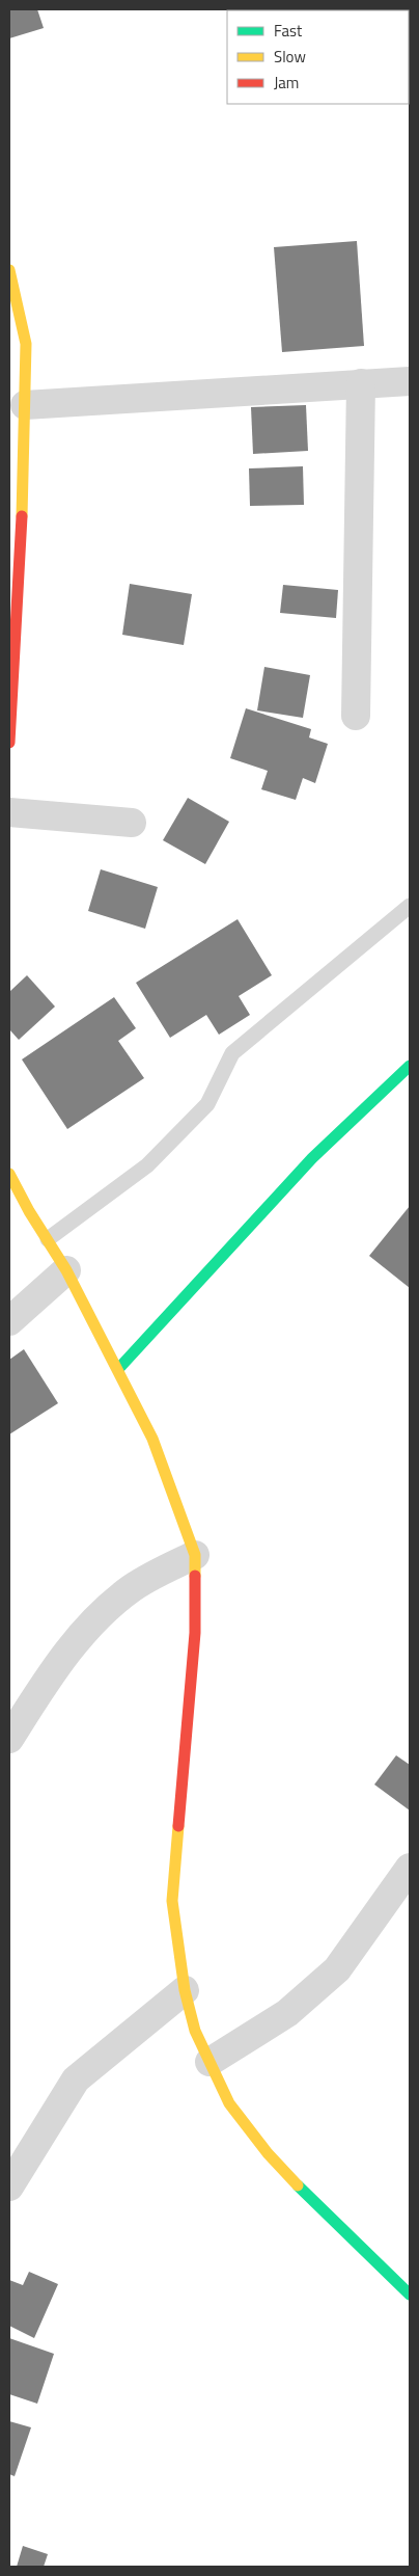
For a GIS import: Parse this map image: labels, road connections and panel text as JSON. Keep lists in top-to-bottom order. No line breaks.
{"legend":["Fast","Slow","Jam"]}
